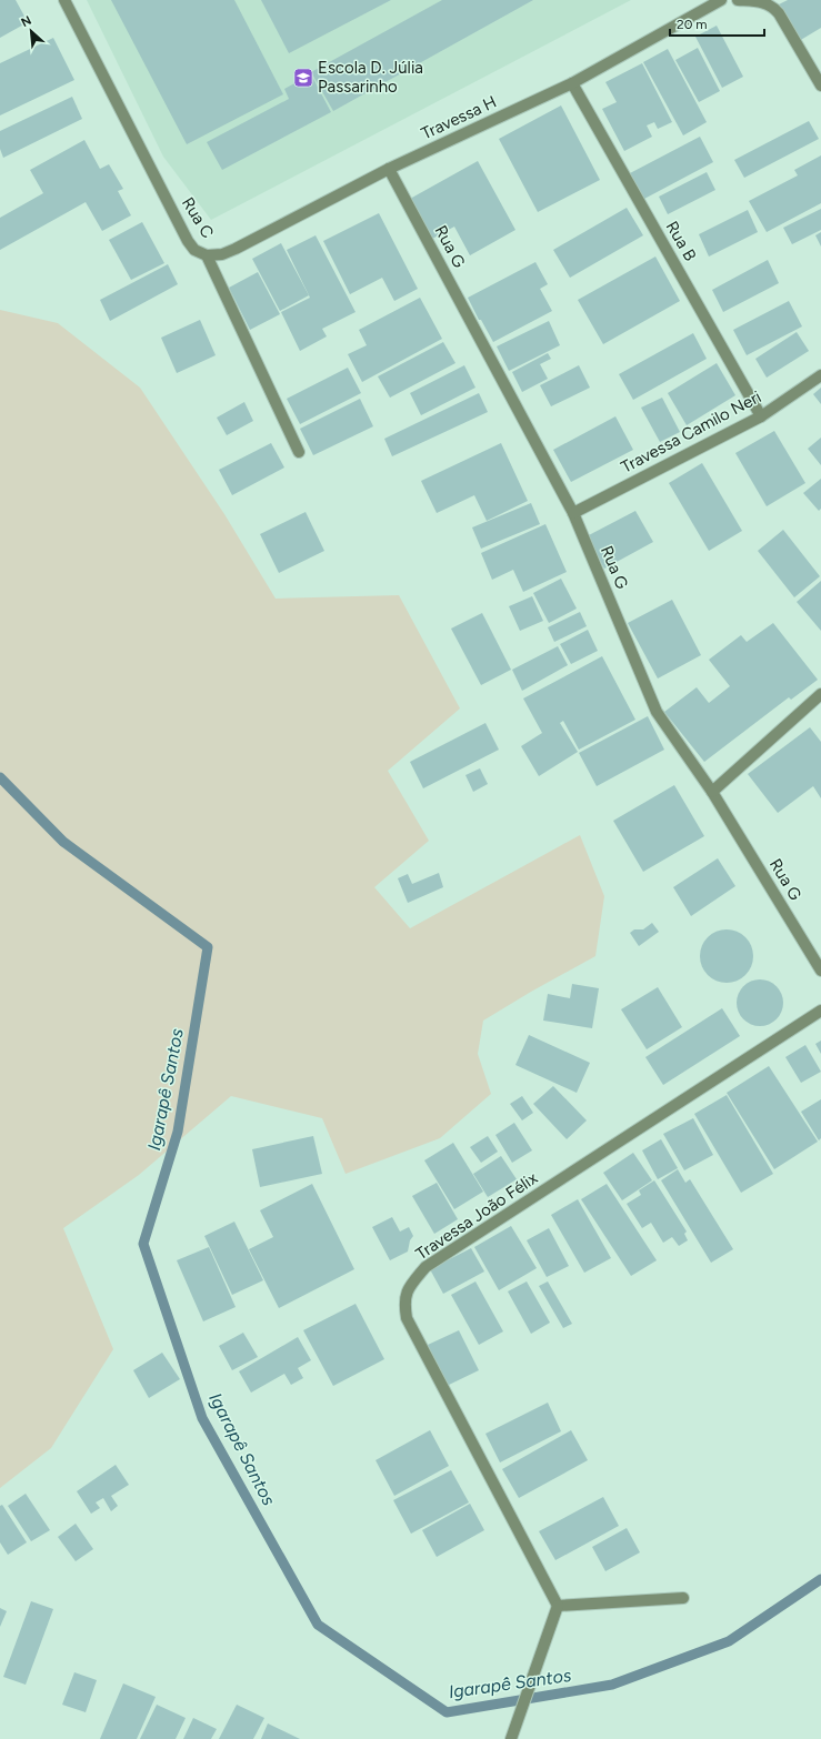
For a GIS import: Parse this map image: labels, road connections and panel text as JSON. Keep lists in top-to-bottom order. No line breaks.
{"streets":{"street":["Travessa H","Rua C","Rua B","Rua G","Travessa Camilo Neri","Travessa João Félix"]},"crossings":[["Travessa H","Rua C"],["Travessa H","Rua B"],["Travessa H","Rua G"],["Rua B","Travessa Camilo Neri"],["Rua G","Travessa Camilo Neri"]],"water":["Igarapê Santos"],"places":{"school or university":["Escola D. Júlia Passarinho"]},"scale_bar":"20 m","north":"top left"}
